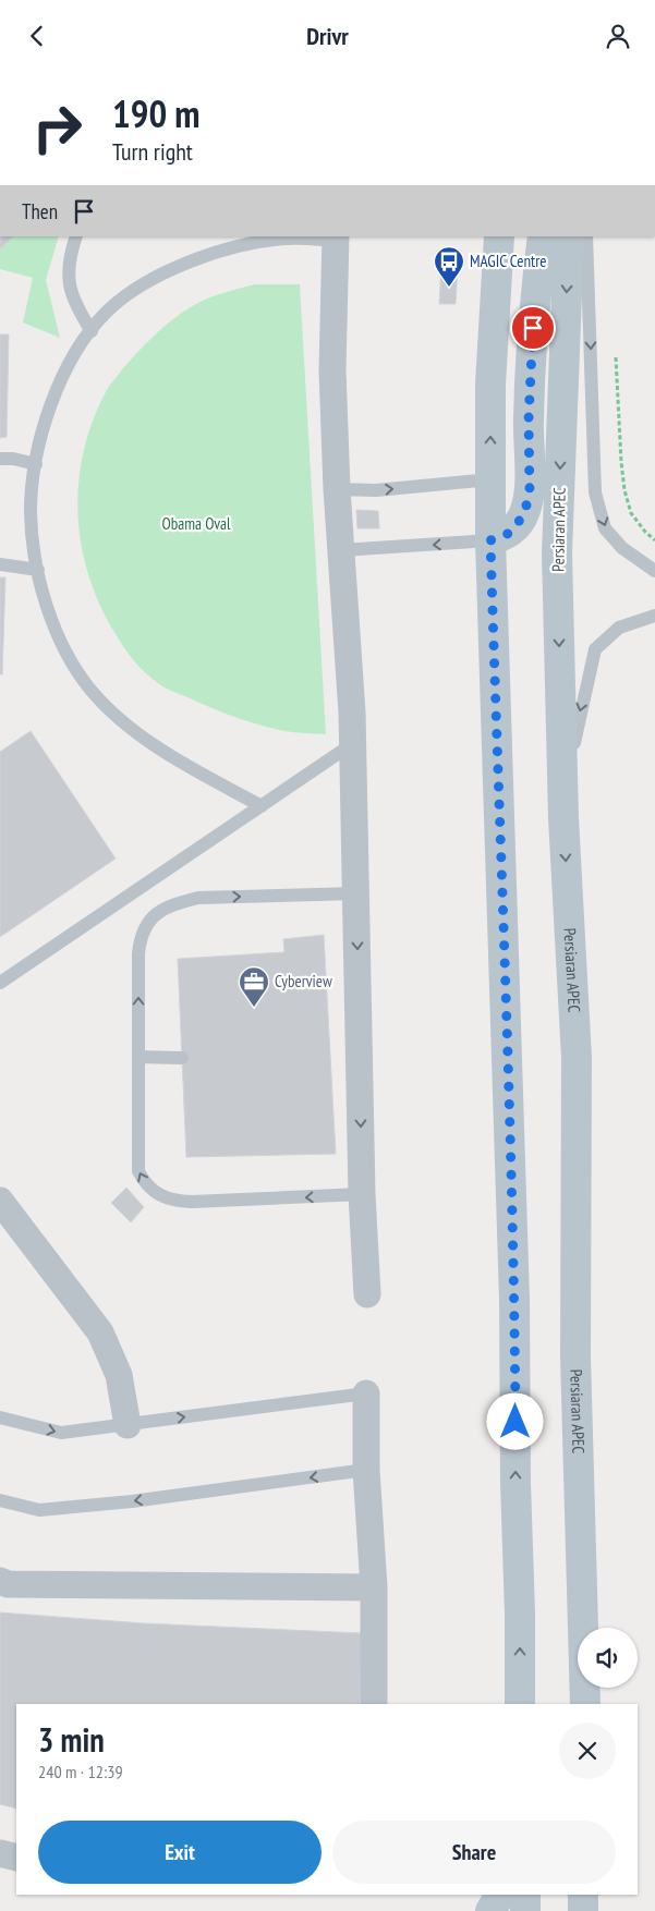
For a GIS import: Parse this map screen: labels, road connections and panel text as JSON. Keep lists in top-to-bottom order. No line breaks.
{"streets":{"main road":["Persiaran APEC"]},"parks":["Obama Oval"],"places":{"bus stop":["MAGIC Centre"],"office":["Cyberview"]},"page":{"header":"Drivr","turn":["190 m","Turn right"],"then":"Then","heading":["3 min","240 m · 12:39"],"buttons":["Exit","Share"]}}
